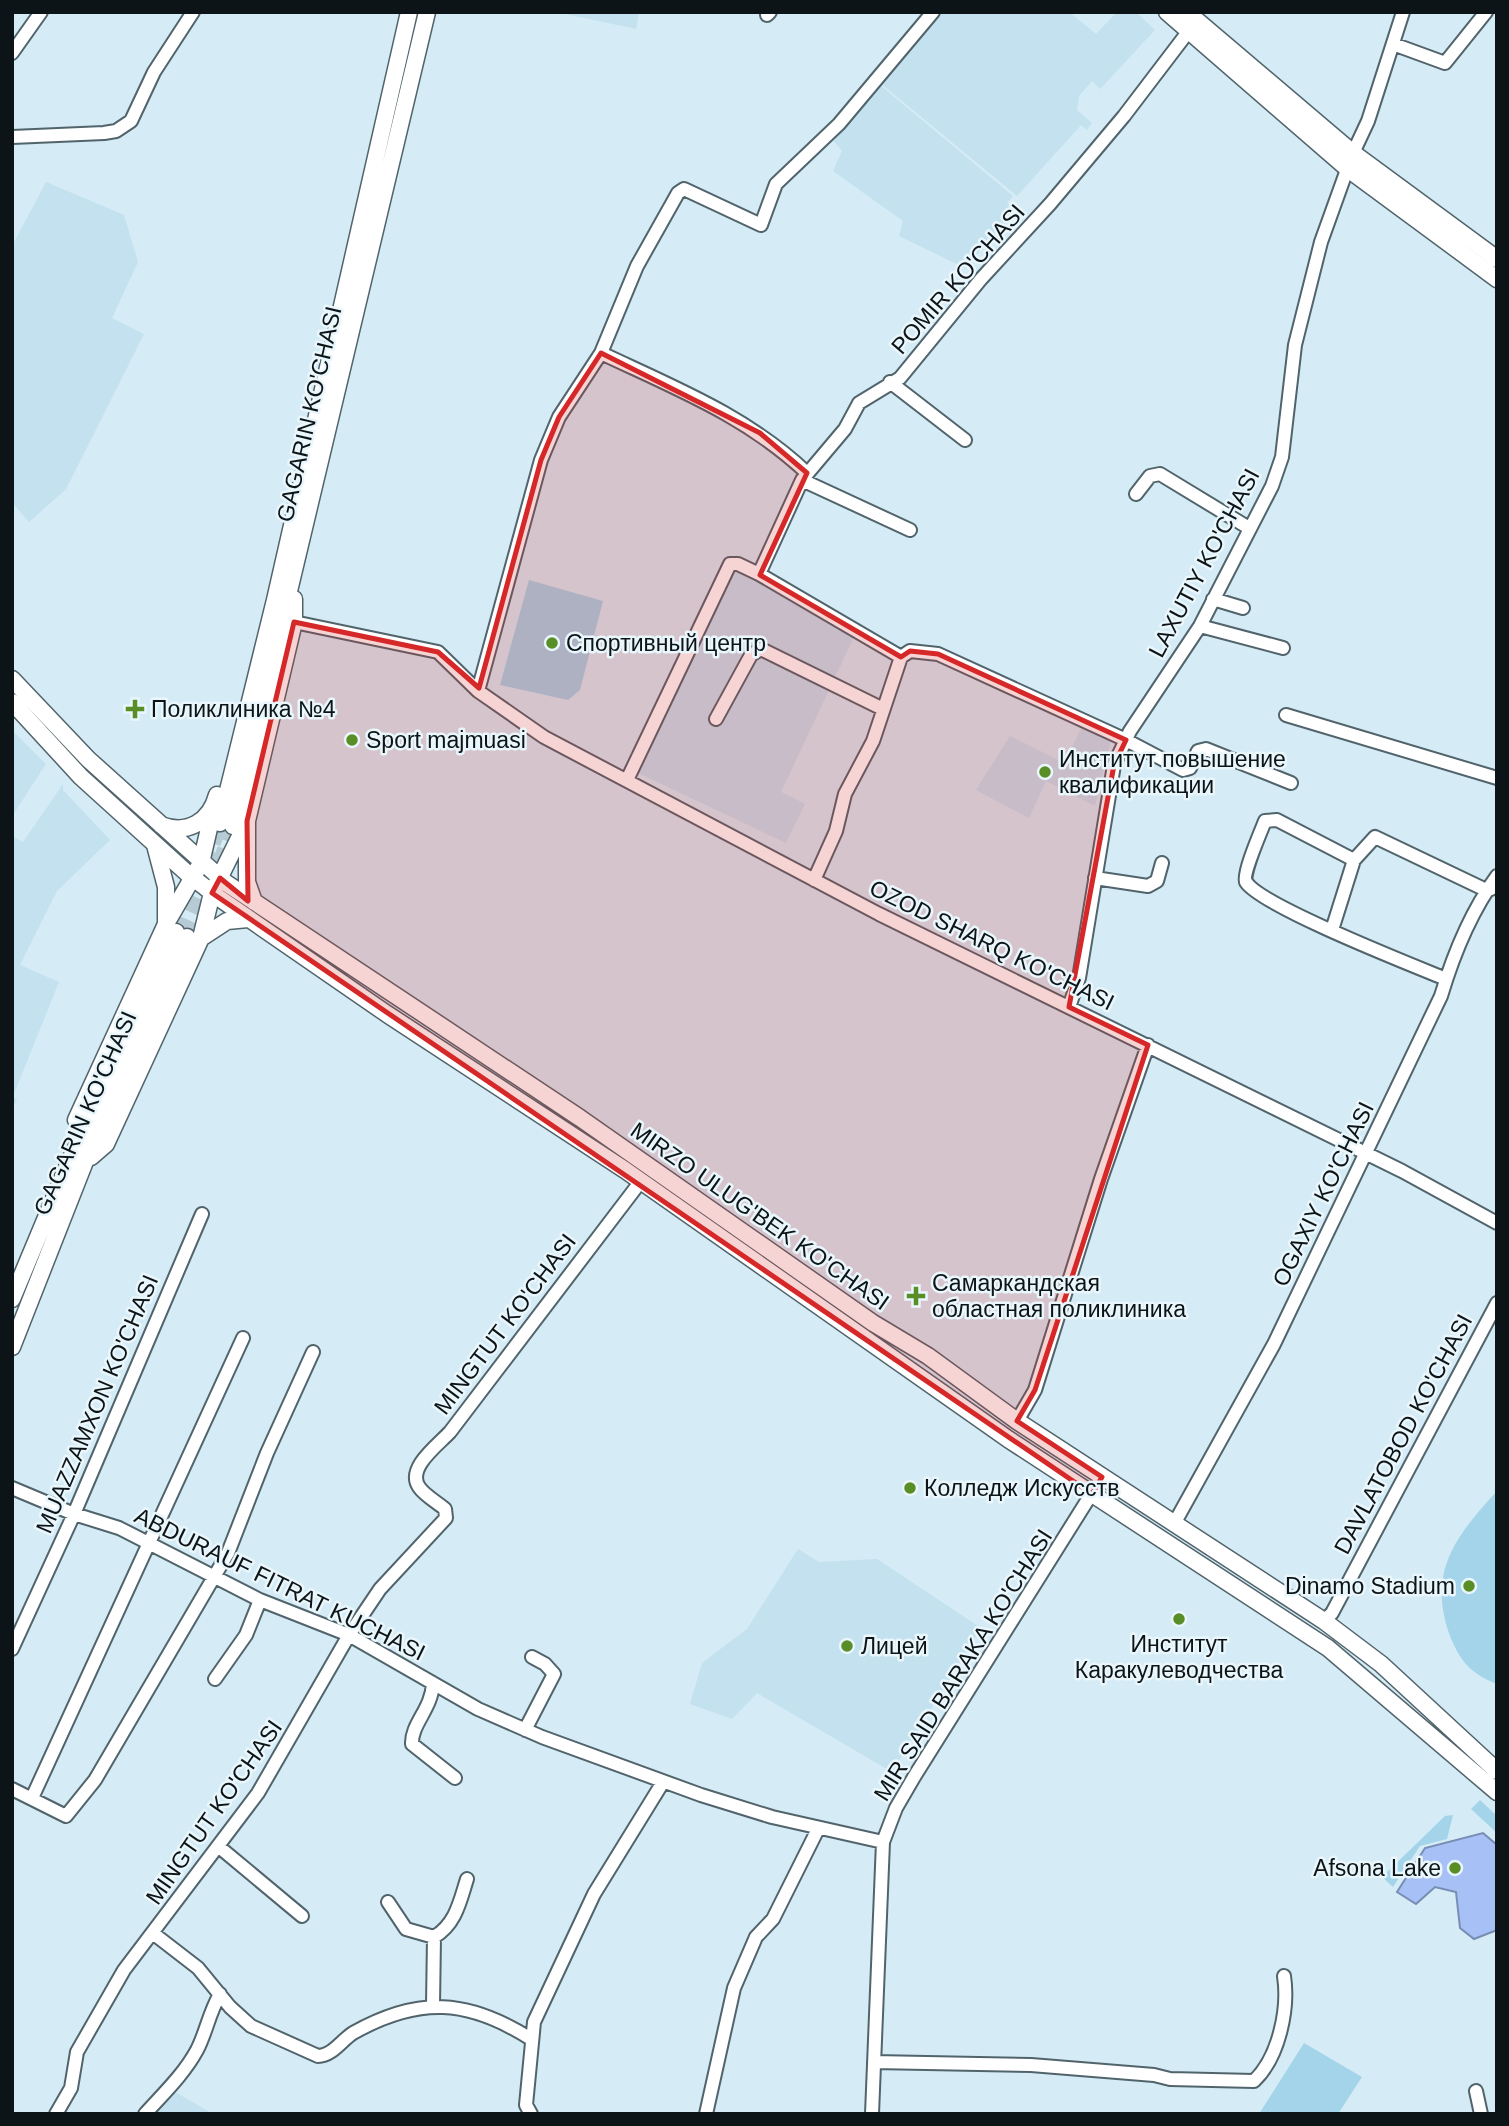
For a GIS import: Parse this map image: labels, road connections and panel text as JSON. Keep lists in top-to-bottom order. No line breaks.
{"streets":{"main road":["GAGARIN KO'CHASI","MIRZO ULUG'BEK KO'CHASI"],"street":["POMIR KO'CHASI","LAXUTIY KO'CHASI","OZOD SHARQ KO'CHASI","OGAXIY KO'CHASI","MINGTUT KO'CHASI","MUAZZAMXON KO'CHASI","DAVLATOBOD KO'CHASI","ABDURAUF FITRAT KUCHASI","MIR SAID BARAKA KO'CHASI"]},"crossings":[["LAXUTIY KO'CHASI","OZOD SHARQ KO'CHASI"],["OZOD SHARQ KO'CHASI","OGAXIY KO'CHASI"],["OGAXIY KO'CHASI","MIRZO ULUG'BEK KO'CHASI"],["MIRZO ULUG'BEK KO'CHASI","MINGTUT KO'CHASI"],["MIRZO ULUG'BEK KO'CHASI","DAVLATOBOD KO'CHASI"],["MIRZO ULUG'BEK KO'CHASI","MIR SAID BARAKA KO'CHASI"],["MINGTUT KO'CHASI","ABDURAUF FITRAT KUCHASI"],["MUAZZAMXON KO'CHASI","ABDURAUF FITRAT KUCHASI"],["ABDURAUF FITRAT KUCHASI","MIR SAID BARAKA KO'CHASI"]],"places":{"other":["Спортивный центр","Sport majmuasi","Институт повышение квалификации","Колледж Искусств","Dinamo Stadium","Институт Каракулеводчества","Лицей","Afsona Lake"],"health":["Поликлиника №4","Самаркандская областная поликлиника"]}}
